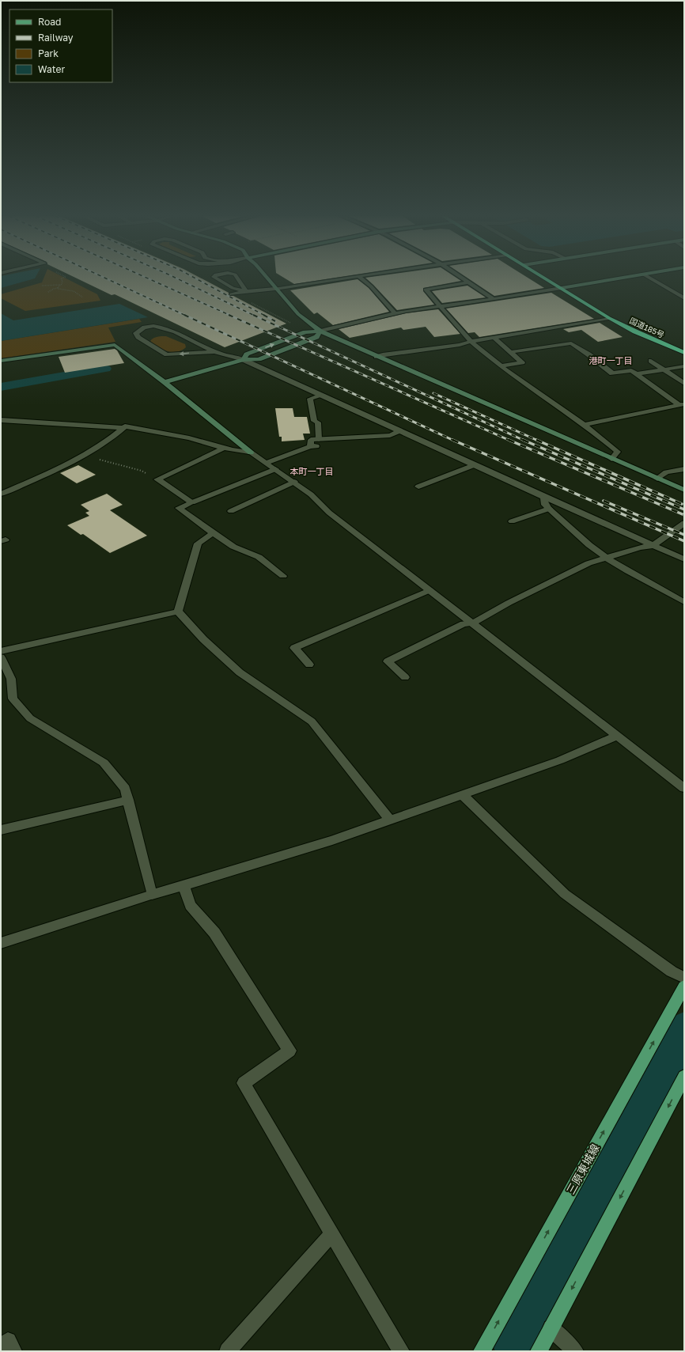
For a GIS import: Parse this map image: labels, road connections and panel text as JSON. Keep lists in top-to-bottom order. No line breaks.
{"streets":{"highway":["国道185号"],"main road":["三原東城線"]},"districts":["港町一丁目","本町一丁目"],"legend":["Road","Railway","Park","Water"]}
